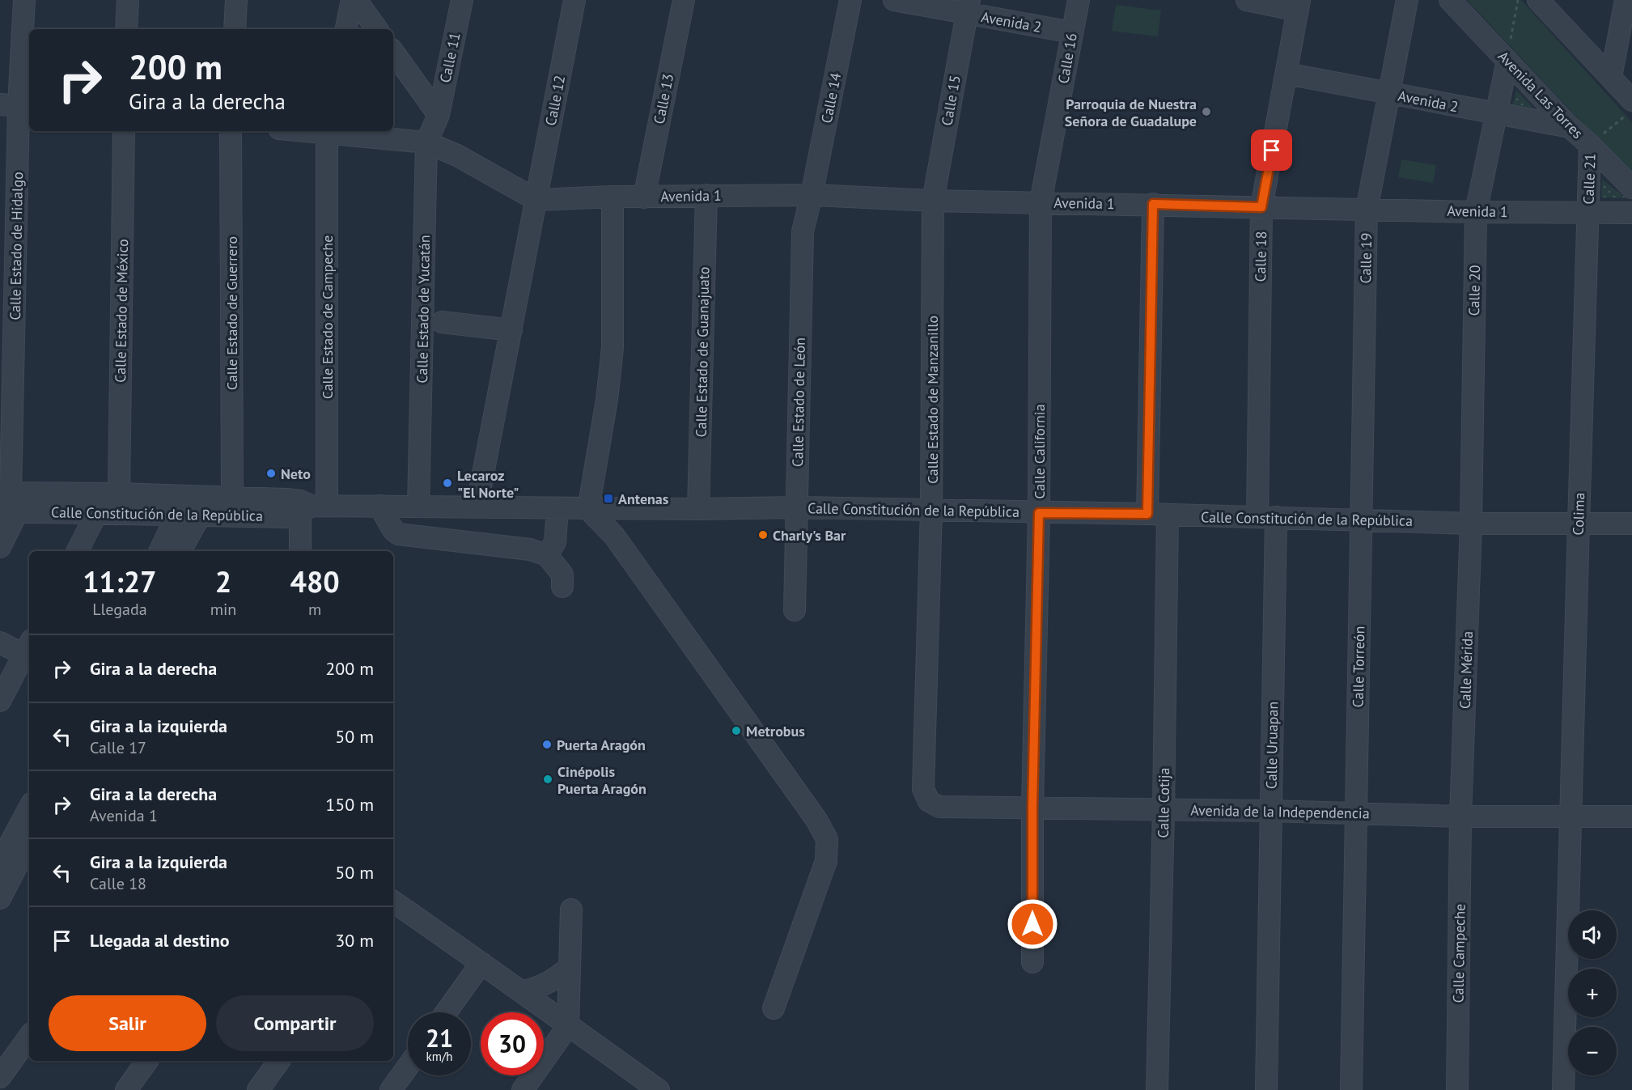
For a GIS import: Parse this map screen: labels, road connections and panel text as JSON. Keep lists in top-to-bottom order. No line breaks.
{"streets":{"street":["Avenida 2","Calle 11","Calle 16","Avenida Las Torres","Calle 14","Calle 13","Calle 12","Calle 15","Calle 21","Avenida 1","Calle Estado de Hidalgo","Calle 18","Calle 19","Calle 20","Calle Estado de Yucatán","Calle Estado de México","Calle Estado de Guerrero","Calle Estado de Campeche","Calle Estado de Guanajuato","Calle Estado de Manzanillo","Calle Estado de León","Calle California","Calle Constitución de la República","Colima","Calle Torreón","Calle Mérida","Calle Uruapan","Calle Cotija","Avenida de la Independencia","Calle Campeche"]},"crossings":[["Avenida 2","Calle 16"],["Avenida 2","Avenida Las Torres"],["Avenida 2","Calle 15"],["Avenida 2","Calle 18"],["Avenida 2","Calle 19"],["Avenida 2","Calle 20"],["Calle 11","Calle Estado de Yucatán"],["Calle 16","Avenida 1"],["Calle 16","Calle California"],["Avenida Las Torres","Calle 21"],["Avenida Las Torres","Calle 20"],["Calle 14","Avenida 1"],["Calle 14","Calle Estado de León"],["Calle 13","Avenida 1"],["Calle 12","Avenida 1"],["Calle 15","Avenida 1"],["Calle 15","Calle Estado de Manzanillo"],["Calle 21","Avenida 1"],["Calle 21","Colima"],["Avenida 1","Calle 18"],["Avenida 1","Calle 19"],["Avenida 1","Calle 20"],["Avenida 1","Calle Estado de Guanajuato"],["Avenida 1","Calle Estado de Manzanillo"],["Avenida 1","Calle Estado de León"],["Avenida 1","Calle California"],["Avenida 1","Colima"],["Calle Estado de Hidalgo","Calle Constitución de la República"],["Calle 18","Calle Constitución de la República"],["Calle 18","Calle Uruapan"],["Calle 19","Calle Constitución de la República"],["Calle 19","Calle Torreón"],["Calle 20","Calle Constitución de la República"],["Calle 20","Calle Mérida"],["Calle Estado de Yucatán","Calle Constitución de la República"],["Calle Estado de México","Calle Constitución de la República"],["Calle Estado de Guerrero","Calle Constitución de la República"],["Calle Estado de Campeche","Calle Constitución de la República"],["Calle Estado de Guanajuato","Calle Constitución de la República"],["Calle Estado de Manzanillo","Calle Constitución de la República"],["Calle Estado de Manzanillo","Avenida de la Independencia"],["Calle Estado de León","Calle Constitución de la República"],["Calle California","Calle Constitución de la República"],["Calle California","Avenida de la Independencia"],["Calle Constitución de la República","Colima"],["Calle Constitución de la República","Calle Torreón"],["Calle Constitución de la República","Calle Mérida"],["Calle Constitución de la República","Calle Uruapan"],["Calle Constitución de la República","Calle Cotija"],["Colima","Avenida de la Independencia"],["Calle Torreón","Avenida de la Independencia"],["Calle Mérida","Avenida de la Independencia"],["Calle Mérida","Calle Campeche"],["Calle Uruapan","Avenida de la Independencia"],["Calle Cotija","Avenida de la Independencia"],["Avenida de la Independencia","Calle Campeche"]],"places":{"other":["Parroquia de Nuestra Señora de Guadalupe","Neto","Lecaroz \"El Norte\"","Charly's Bar","Metrobus","Puerta Aragón","Cinépolis Puerta Aragón"],"transit":["Antenas"]},"page":{"turn":["200 m","Gira a la derecha"],"eta":["11:27","Llegada","2","min","480","m"],"list":[{"name":"Gira a la derecha","value":"200 m"},{"name":"Gira a la izquierda","note":"Calle 17","value":"50 m"},{"name":"Gira a la derecha","note":"Avenida 1","value":"150 m"},{"name":"Gira a la izquierda","note":"Calle 18","value":"50 m"},{"name":"Llegada al destino","value":"30 m"}],"map_buttons":["+","−"],"buttons":["Salir","Compartir"],"speed":"21 km/h","limit":"30"}}
